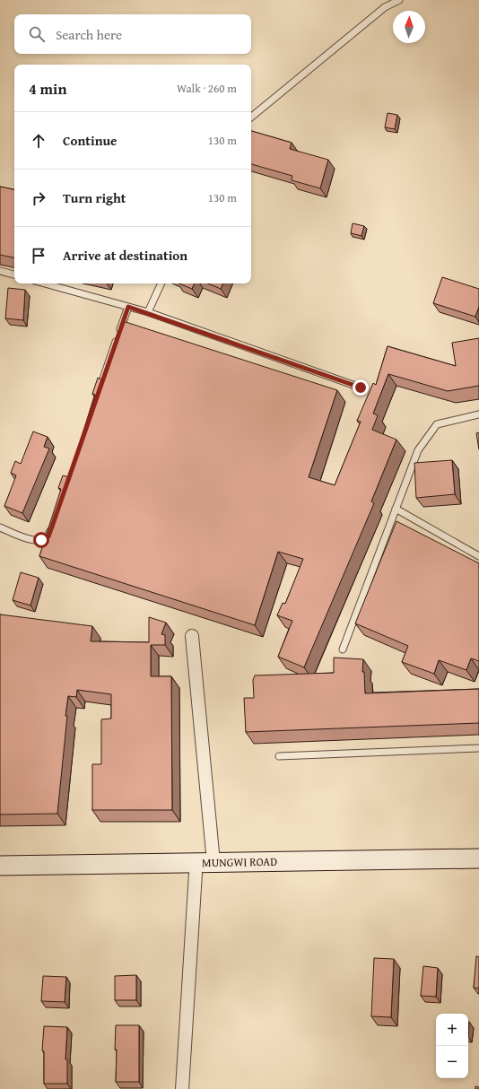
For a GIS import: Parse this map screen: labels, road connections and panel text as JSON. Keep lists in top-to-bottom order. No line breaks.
{"streets":{"main road":["MUNGWI ROAD"]},"north":"top","page":{"search":"Search here","heading":["4 min","Walk · 260 m"],"list":[["Continue","130 m"],["Turn right","130 m"],"Arrive at destination"],"map_buttons":["+","−"]}}
